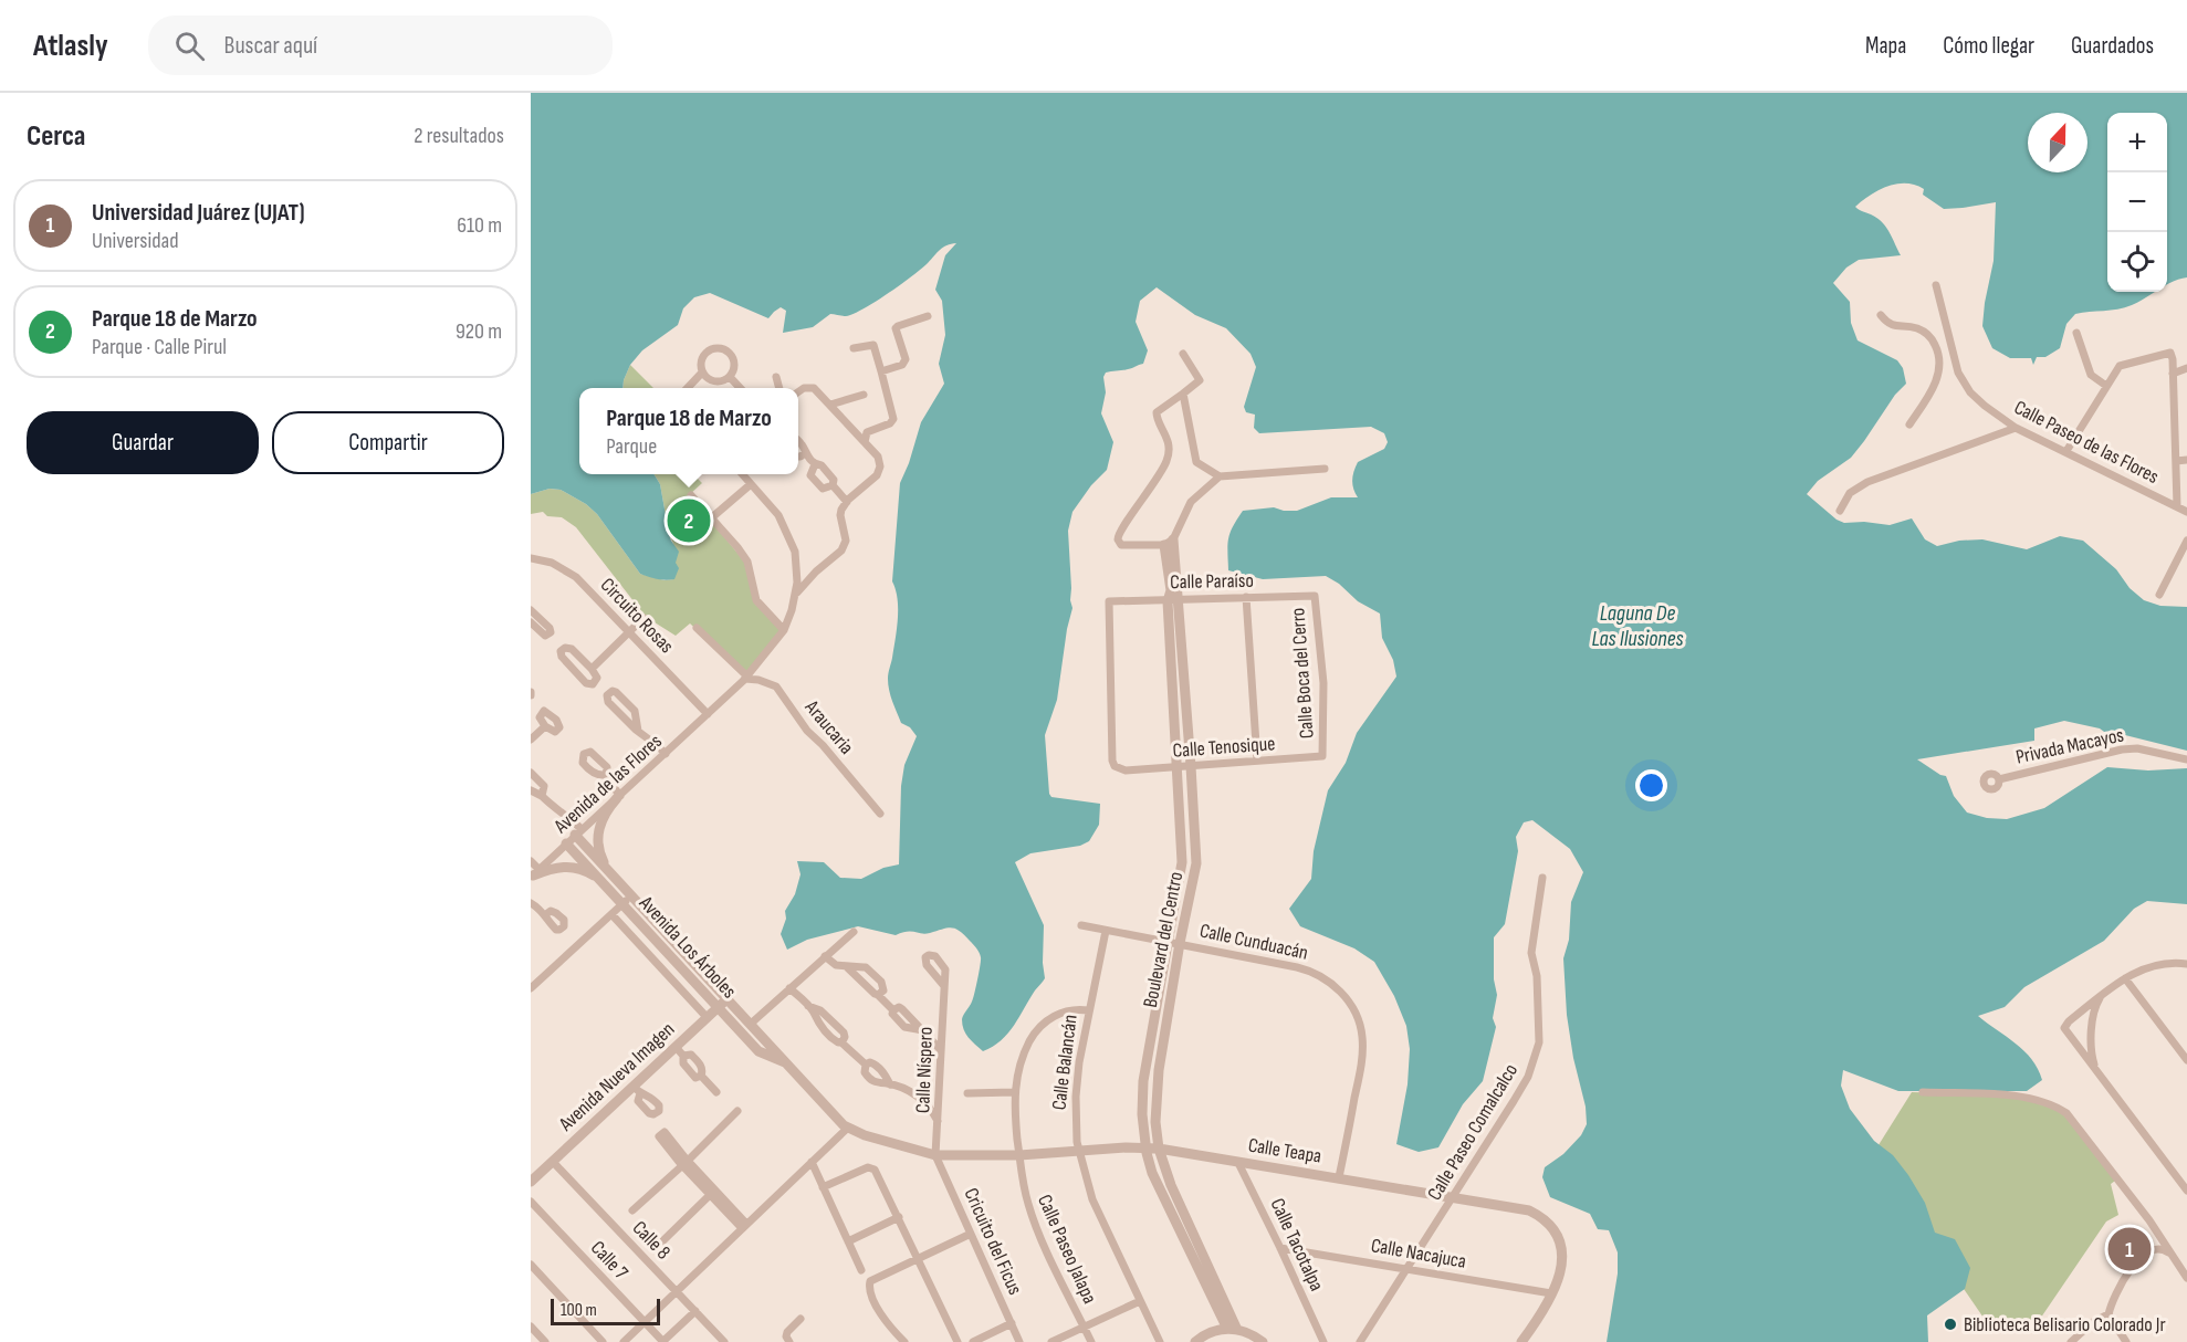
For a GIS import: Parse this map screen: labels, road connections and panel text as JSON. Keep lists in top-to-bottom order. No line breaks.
{"streets":{"street":["Calle Paseo de las Flores","Calle Paraíso","Circuito Rosas","Calle Boca del Cerro","Araucaria","Privada Macayos","Calle Tenosique","Avenida de las Flores","Boulevard del Centro","Calle Cunduacán","Avenida Los Árboles","Calle Balancán","Calle Níspero","Avenida Nueva Imagen","Calle Paseo Comalcalco","Calle Teapa","Calle 8","Cricuito del Ficus","Calle Tacotalpa","Calle Paseo Jalapa","Calle Nacajuca","Calle 7"]},"crossings":[["Calle Paraíso","Calle Boca del Cerro"],["Calle Paraíso","Calle Tenosique"],["Calle Paraíso","Boulevard del Centro"],["Circuito Rosas","Avenida de las Flores"],["Calle Boca del Cerro","Calle Tenosique"],["Araucaria","Avenida de las Flores"],["Calle Tenosique","Boulevard del Centro"],["Avenida de las Flores","Avenida Los Árboles"],["Boulevard del Centro","Calle Cunduacán"],["Boulevard del Centro","Calle Teapa"],["Calle Cunduacán","Calle Balancán"],["Calle Cunduacán","Calle Teapa"],["Avenida Los Árboles","Calle Níspero"],["Avenida Los Árboles","Avenida Nueva Imagen"],["Avenida Los Árboles","Calle Teapa"],["Avenida Los Árboles","Cricuito del Ficus"],["Calle Balancán","Calle Teapa"],["Calle Balancán","Calle Paseo Jalapa"],["Calle Níspero","Calle Teapa"],["Calle Níspero","Cricuito del Ficus"],["Avenida Nueva Imagen","Calle 8"],["Calle Paseo Comalcalco","Calle Teapa"],["Calle Paseo Comalcalco","Calle Nacajuca"],["Calle Teapa","Cricuito del Ficus"],["Calle Teapa","Calle Tacotalpa"],["Calle Teapa","Calle Paseo Jalapa"],["Calle Teapa","Calle Nacajuca"],["Calle Tacotalpa","Calle Nacajuca"]],"water":["Laguna De Las Ilusiones"],"places":["Biblioteca Belisario Colorado Jr"],"scale_bar":"100 m","north":"top","page":{"header":"Atlasly","search":"Buscar aquí","nav":["Mapa","Cómo llegar","Guardados"],"heading":["Cerca","2 resultados"],"map_buttons":["+","−"],"list":[{"mark":"1","name":"Universidad Juárez (UJAT)","note":"Universidad","value":"610 m"},{"mark":"2","name":"Parque 18 de Marzo","note":"Parque · Calle Pirul","value":"920 m"}],"popup":["Parque 18 de Marzo","Parque"],"buttons":["Guardar","Compartir"],"pins":["2","1"],"scale":"100 m"}}
